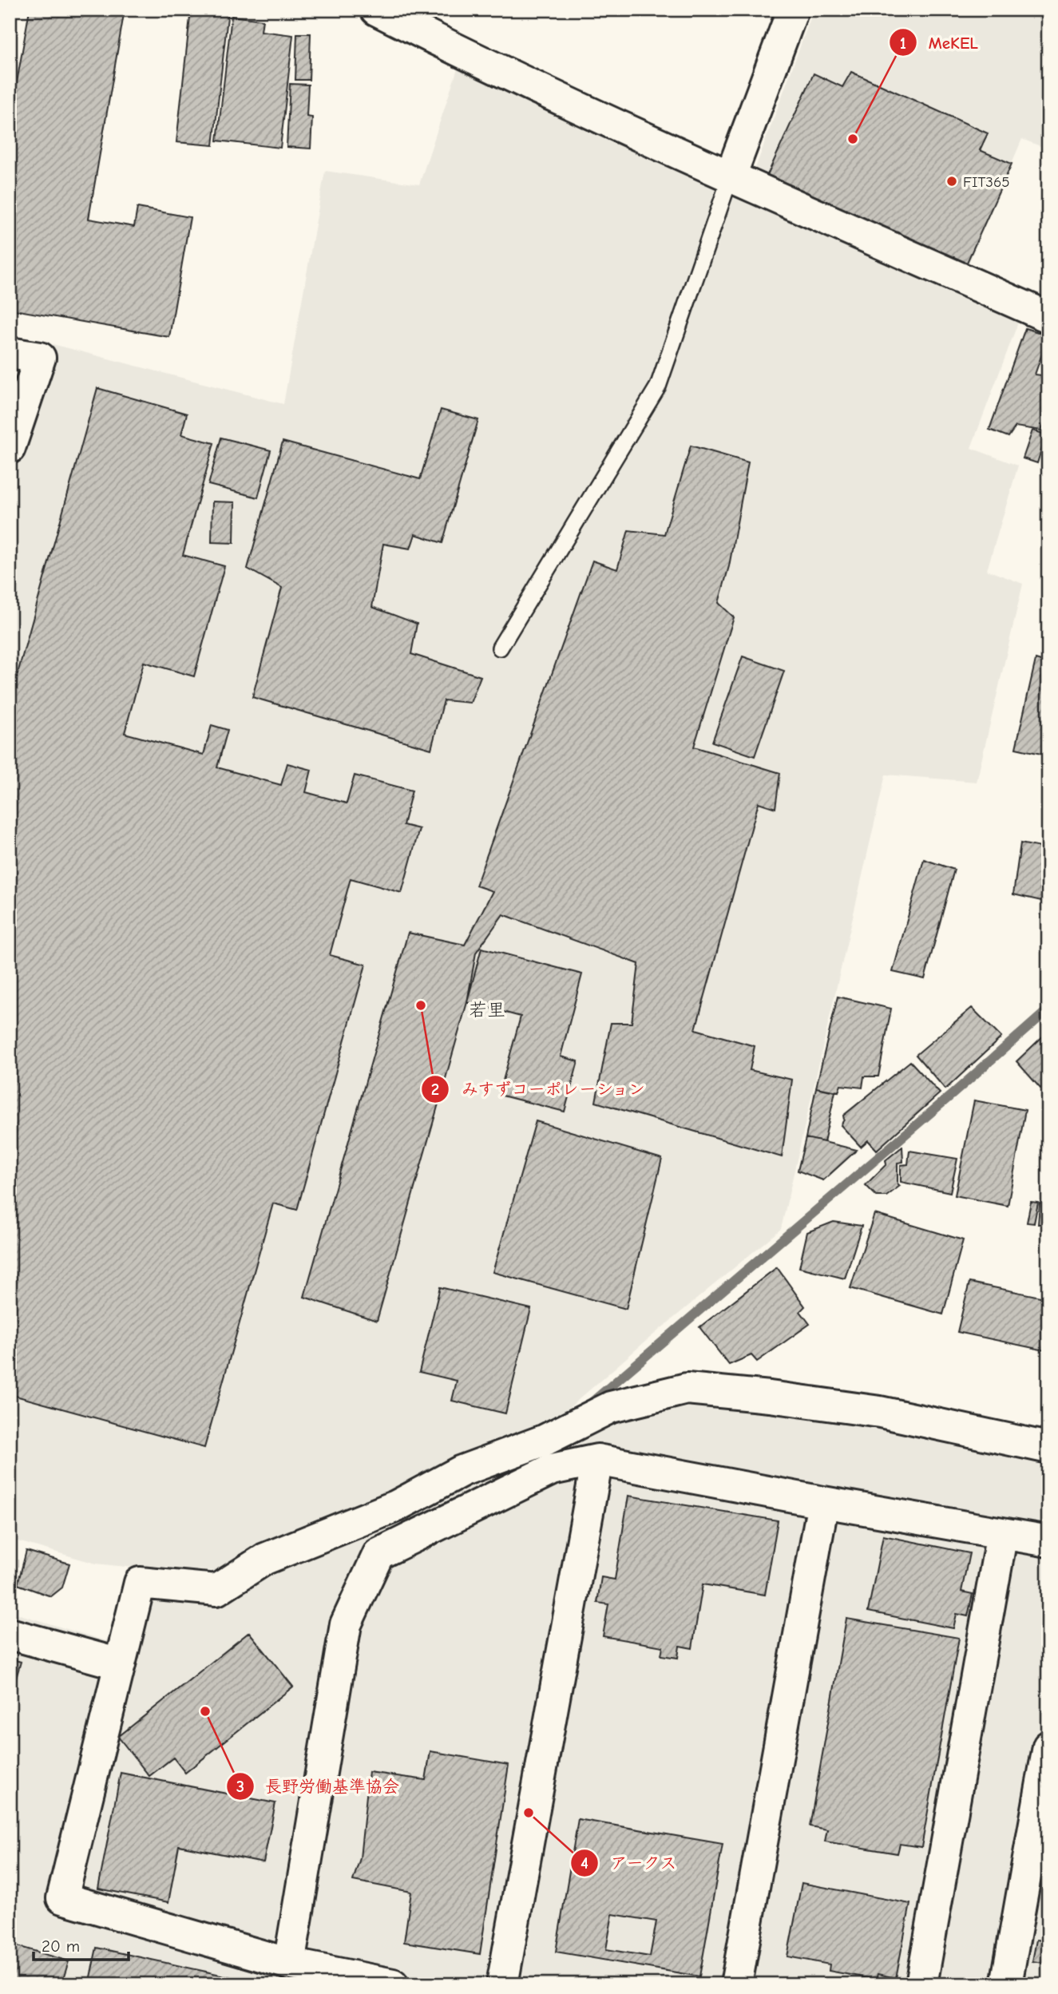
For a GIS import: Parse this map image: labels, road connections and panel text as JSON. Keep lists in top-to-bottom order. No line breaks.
{"districts":["若里"],"places":["MeKEL","FIT365","みすずコーポレーション","長野労働基準協会","アークス"],"scale_bar":"20 m"}
